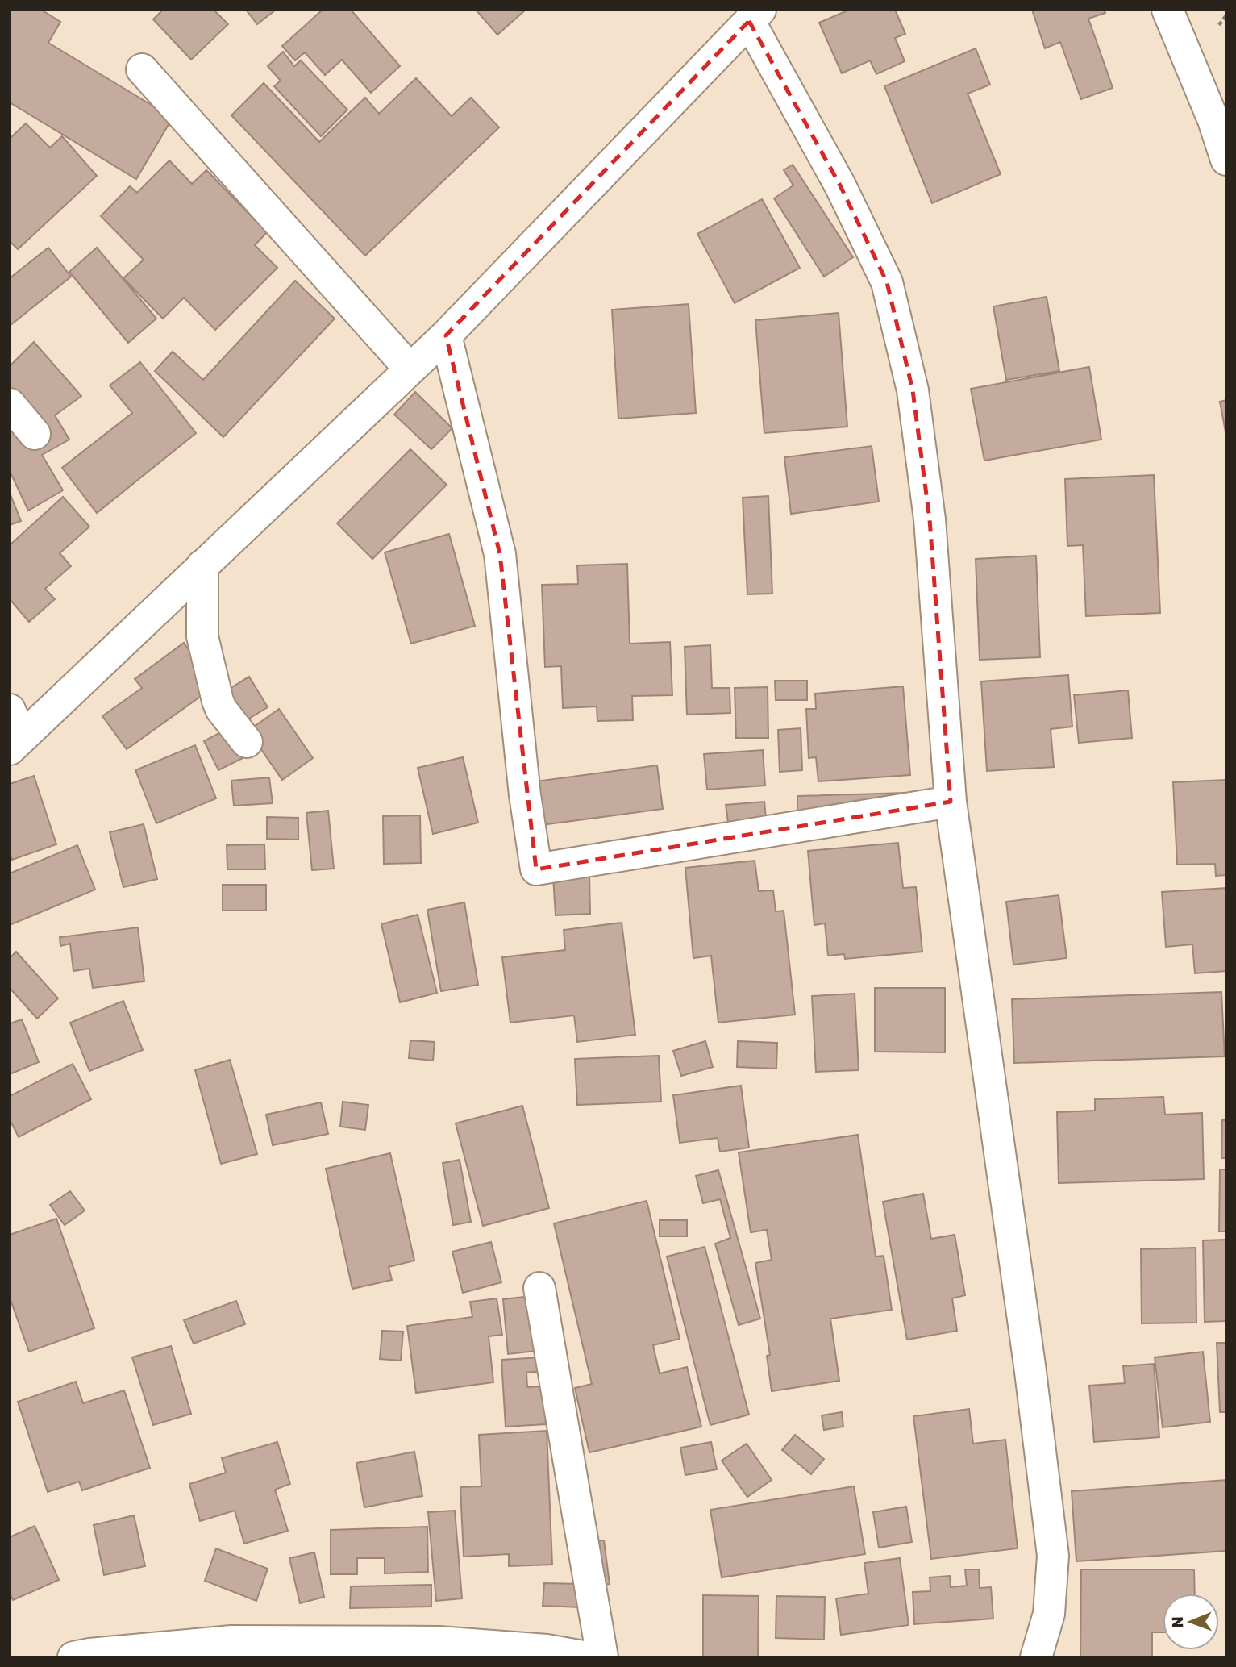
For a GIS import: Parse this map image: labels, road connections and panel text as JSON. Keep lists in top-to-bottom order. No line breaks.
{"north":"left"}
